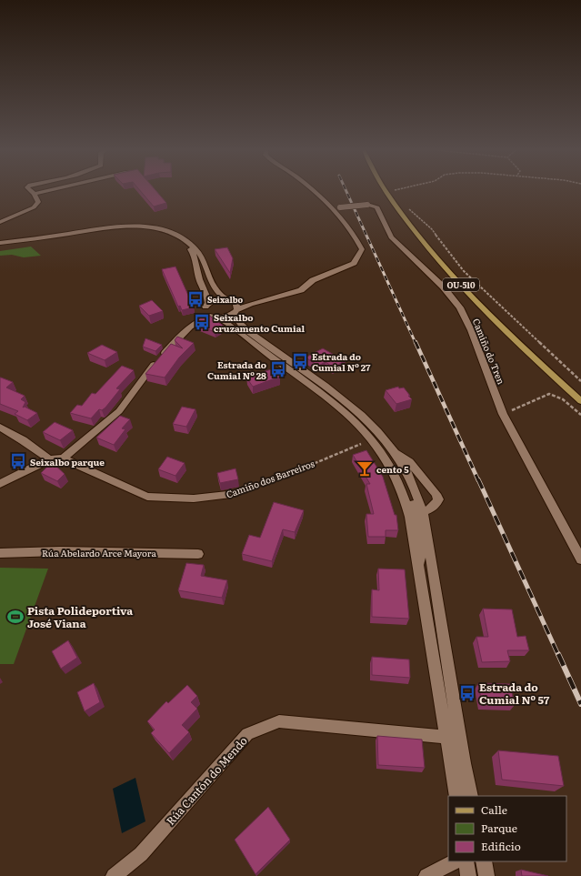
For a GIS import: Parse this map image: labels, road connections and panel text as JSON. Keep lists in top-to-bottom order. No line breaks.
{"streets":{"main road":["OU-510"],"street":["Camiño do Tren","Camiño dos Barreiros","Rúa Abelardo Arce Mayora","Rúa Cantón do Mendo"]},"places":{"bus stop":["Seixalbo","Seixalbo cruzamento Cumial","Estrada do Cumial Nº 27","Estrada do Cumial Nº 28","Seixalbo parque","Estrada do Cumial Nº 57"],"bar":["cento 5"],"sports":["Pista Polideportiva José Viana"]},"legend":["Calle","Parque","Edificio"]}
